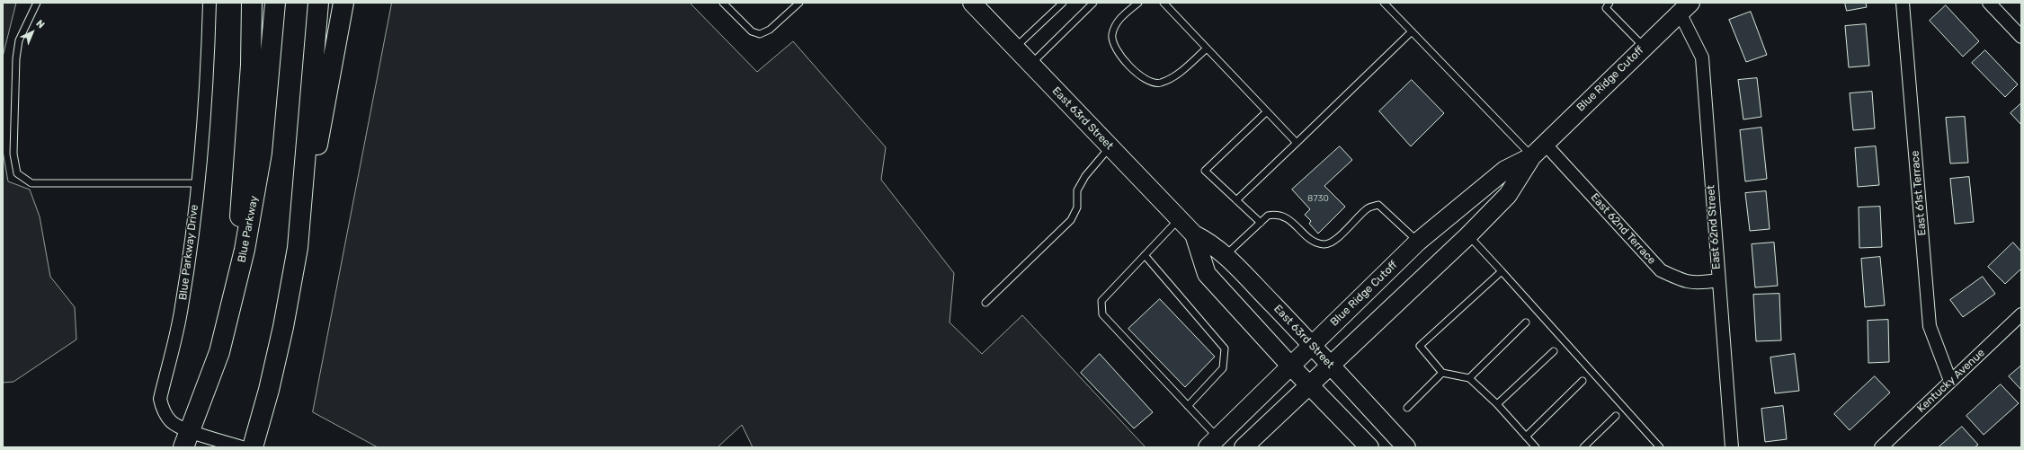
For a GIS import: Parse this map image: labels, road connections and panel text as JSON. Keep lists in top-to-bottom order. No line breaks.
{"streets":{"highway":["Blue Parkway"],"main road":["Blue Ridge Cutoff","East 63rd Street"],"street":["East 61st Terrace","East 62nd Street","East 62nd Terrace","Blue Parkway Drive","Kentucky Avenue"]},"crossings":[["Blue Ridge Cutoff","East 63rd Street"],["Blue Ridge Cutoff","East 62nd Street"],["Blue Ridge Cutoff","East 62nd Terrace"],["East 61st Terrace","Kentucky Avenue"],["East 62nd Street","East 62nd Terrace"],["Blue Parkway","Blue Parkway Drive"]],"house_numbers":["8730"],"north":"top right"}
